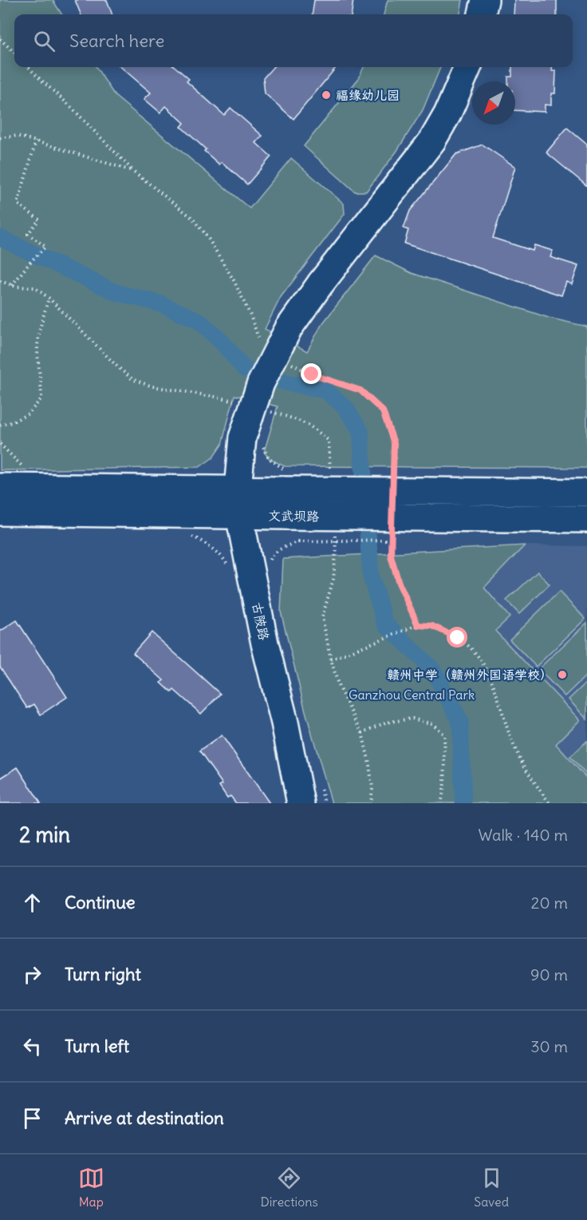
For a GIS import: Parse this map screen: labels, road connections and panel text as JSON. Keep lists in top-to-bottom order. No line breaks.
{"streets":{"main road":["文武坝路","古陂路"]},"crossings":[["文武坝路","古陂路"]],"parks":["Ganzhou Central Park"],"places":["福缘幼儿园","赣州中学（赣州外国语学校）"],"north":"bottom left","page":{"search":"Search here","heading":["2 min","Walk · 140 m"],"list":[["Continue","20 m"],["Turn right","90 m"],["Turn left","30 m"],"Arrive at destination"],"nav":["Map","Directions","Saved"]}}
